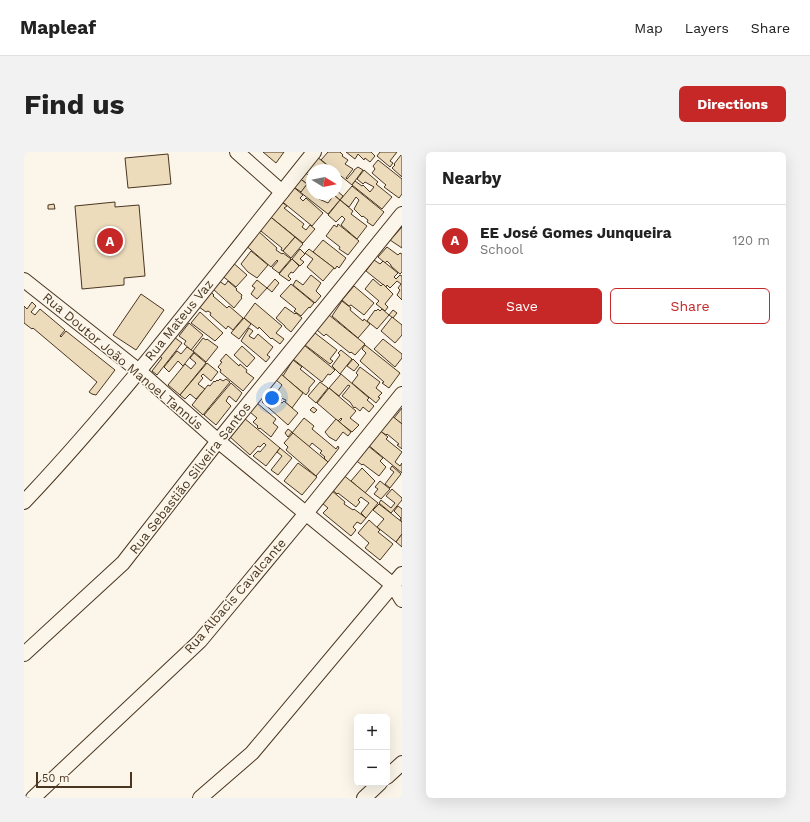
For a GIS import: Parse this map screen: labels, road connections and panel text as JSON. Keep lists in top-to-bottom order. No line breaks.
{"streets":{"street":["Rua Mateus Vaz","Rua Doutor João Manoel Tannús","Rua Sebastião Silveira Santos","Rua Albacis Cavalcante"]},"crossings":[["Rua Mateus Vaz","Rua Doutor João Manoel Tannús"],["Rua Doutor João Manoel Tannús","Rua Sebastião Silveira Santos"],["Rua Doutor João Manoel Tannús","Rua Albacis Cavalcante"]],"scale_bar":"50 m","north":"right","page":{"header":"Mapleaf","nav":["Map","Layers","Share"],"buttons":["Directions",["Save","Share"]],"title":"Find us","heading":"Nearby","list":[{"mark":"A","name":"EE José Gomes Junqueira","note":"School","value":"120 m"}],"pins":"A","map_buttons":["+","−"],"scale":"50 m"}}
